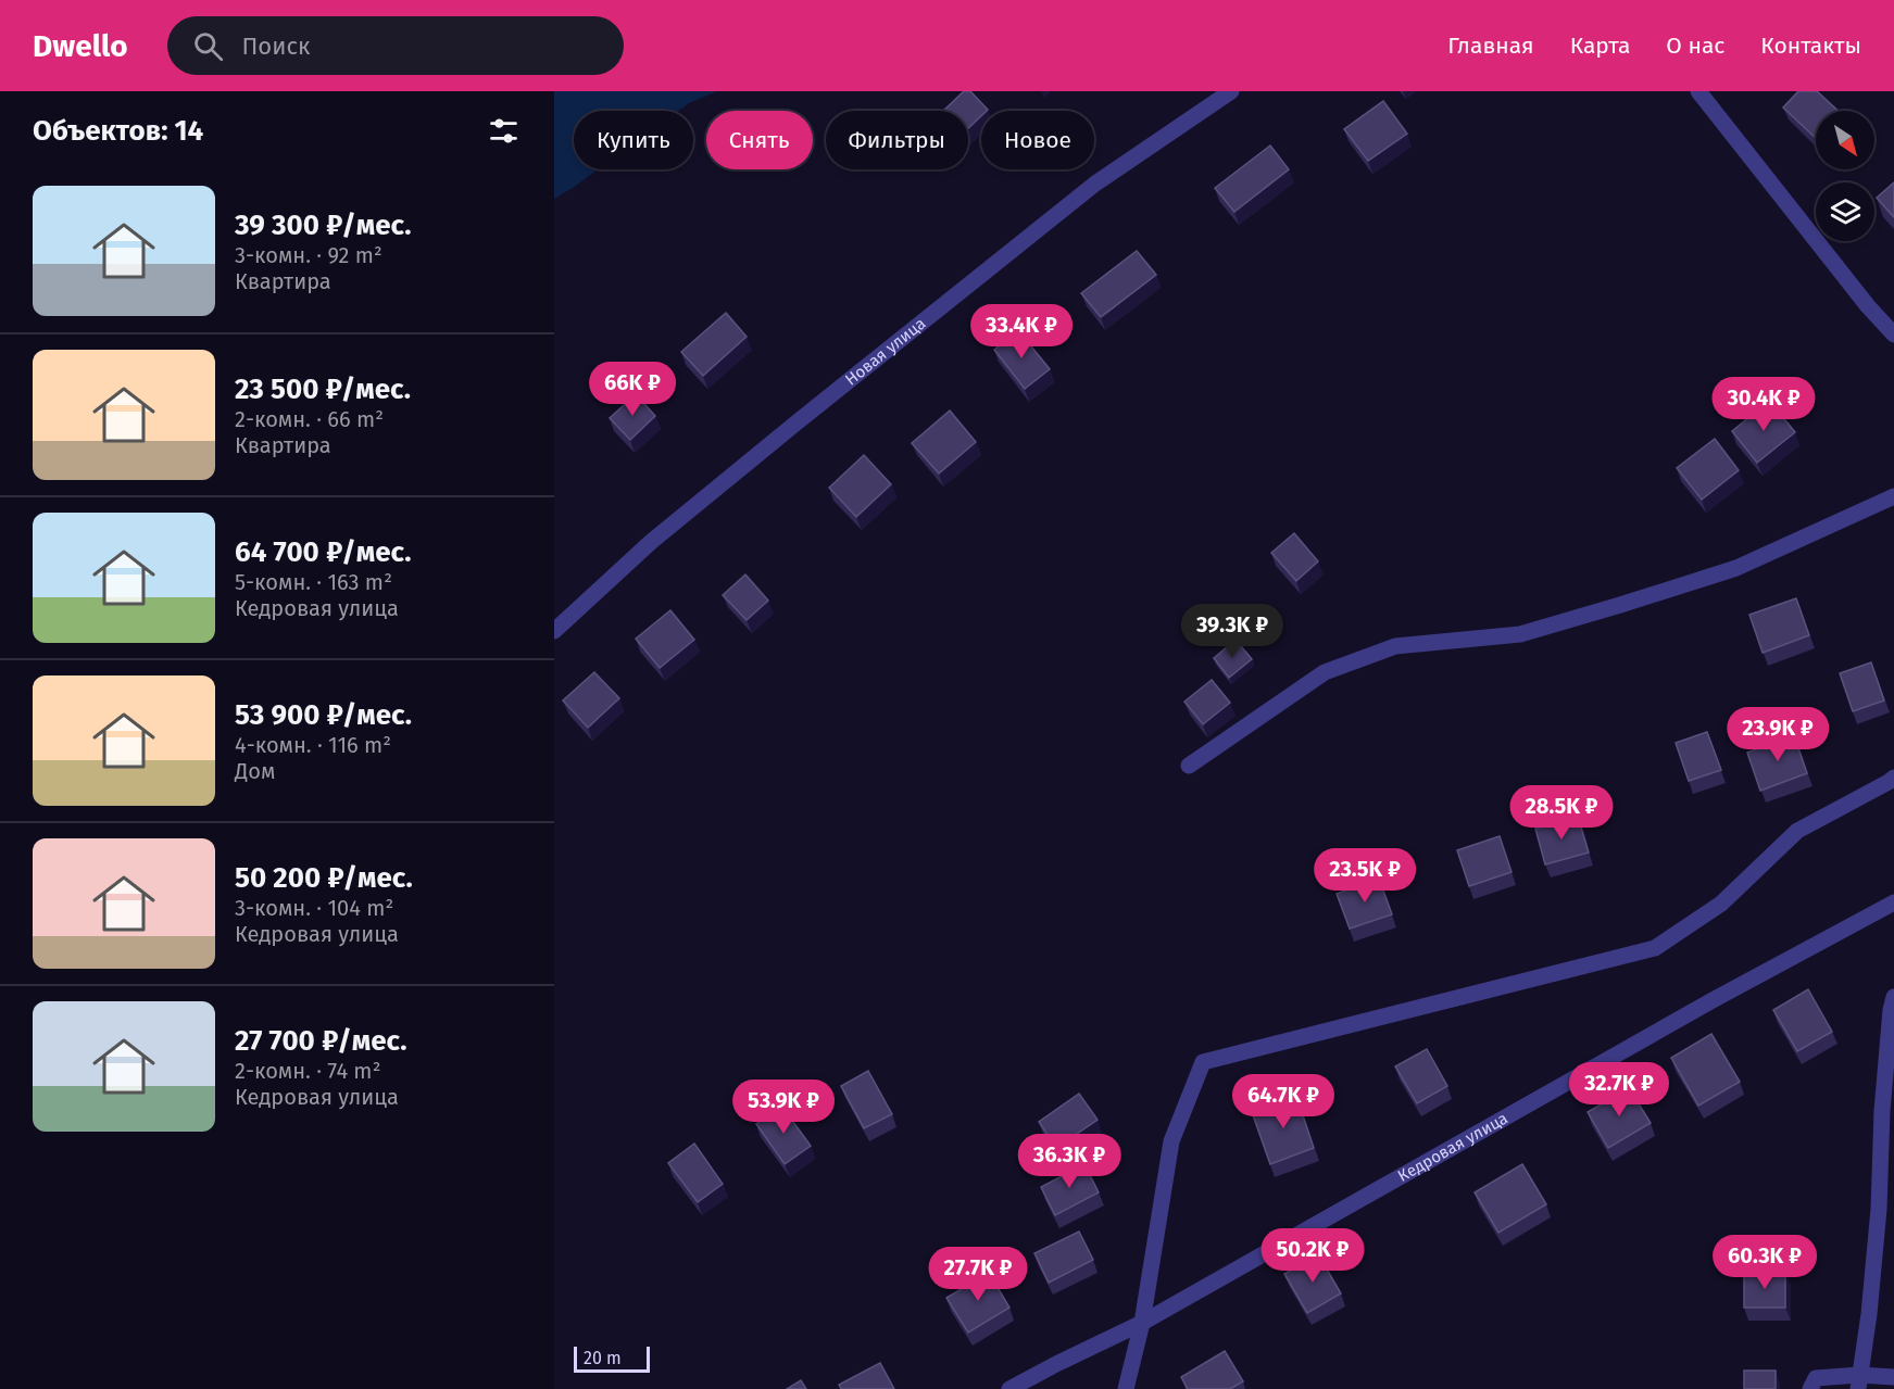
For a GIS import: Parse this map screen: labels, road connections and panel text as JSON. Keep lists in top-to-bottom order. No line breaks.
{"streets":{"street":["Новая улица","Кедровая улица"]},"scale_bar":"20 m","north":"bottom right","page":{"header":"Dwello","search":"Поиск","nav":["Главная","Карта","О нас","Контакты"],"heading":"Объектов: 14","chip":["Купить","Снять","Фильтры","Новое"],"list":[{"name":"39 300 ₽/мес.","note":"3-комн. · 92 m² · Квартира"},{"name":"23 500 ₽/мес.","note":"2-комн. · 66 m² · Квартира"},{"name":"64 700 ₽/мес.","note":"5-комн. · 163 m² · Кедровая улица"},{"name":"53 900 ₽/мес.","note":"4-комн. · 116 m² · Дом"},{"name":"50 200 ₽/мес.","note":"3-комн. · 104 m² · Кедровая улица"},{"name":"27 700 ₽/мес.","note":"2-комн. · 74 m² · Кедровая улица"}],"price":["33.4K ₽","66K ₽","30.4K ₽","39.3K ₽","23.9K ₽","28.5K ₽","23.5K ₽","32.7K ₽","64.7K ₽","53.9K ₽","36.3K ₽","50.2K ₽","60.3K ₽","27.7K ₽"],"scale":"20 m"}}
